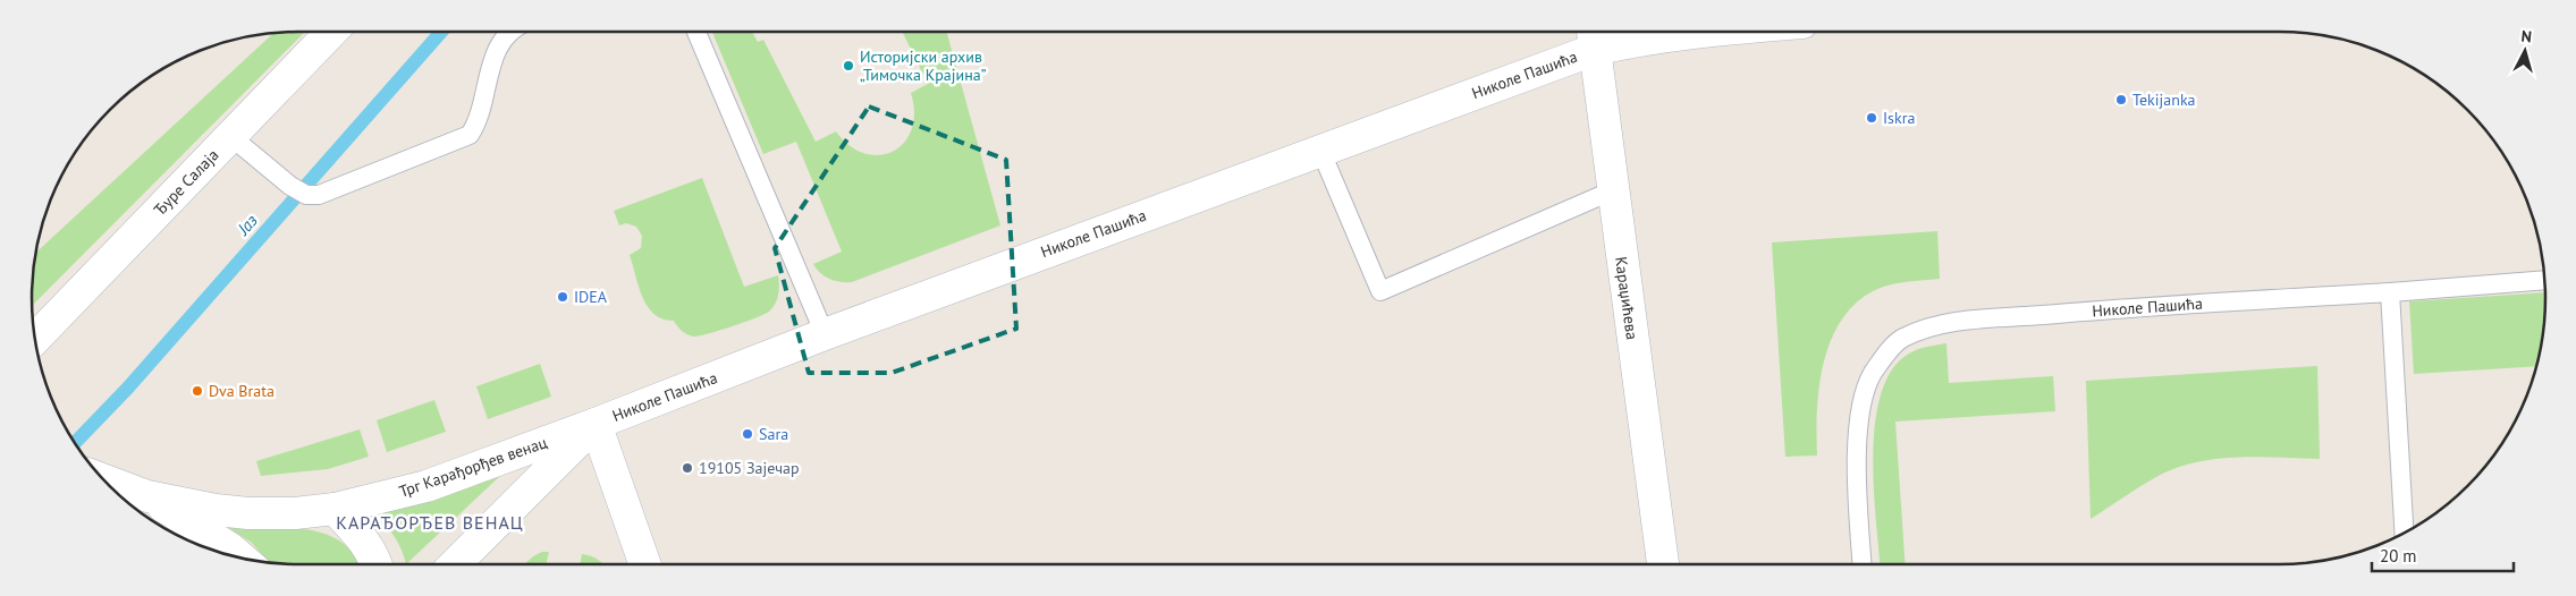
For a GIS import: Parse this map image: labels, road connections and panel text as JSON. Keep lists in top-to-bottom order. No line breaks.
{"streets":{"street":["Николе Пашића","Ђуре Салаја","Караџићева","Трг Карађорђев венац"]},"crossings":[["Николе Пашића","Караџићева"],["Николе Пашића","Трг Карађорђев венац"]],"districts":["КАРАЂОРЂЕВ ВЕНАЦ"],"water":["Јаз"],"places":["Историјски архив „Тимочка Крајина”","Tekijanka","Iskra","IDEA","Dva Brata","Sara","19105 Зајечар"],"scale_bar":"20 m","north":"top"}
